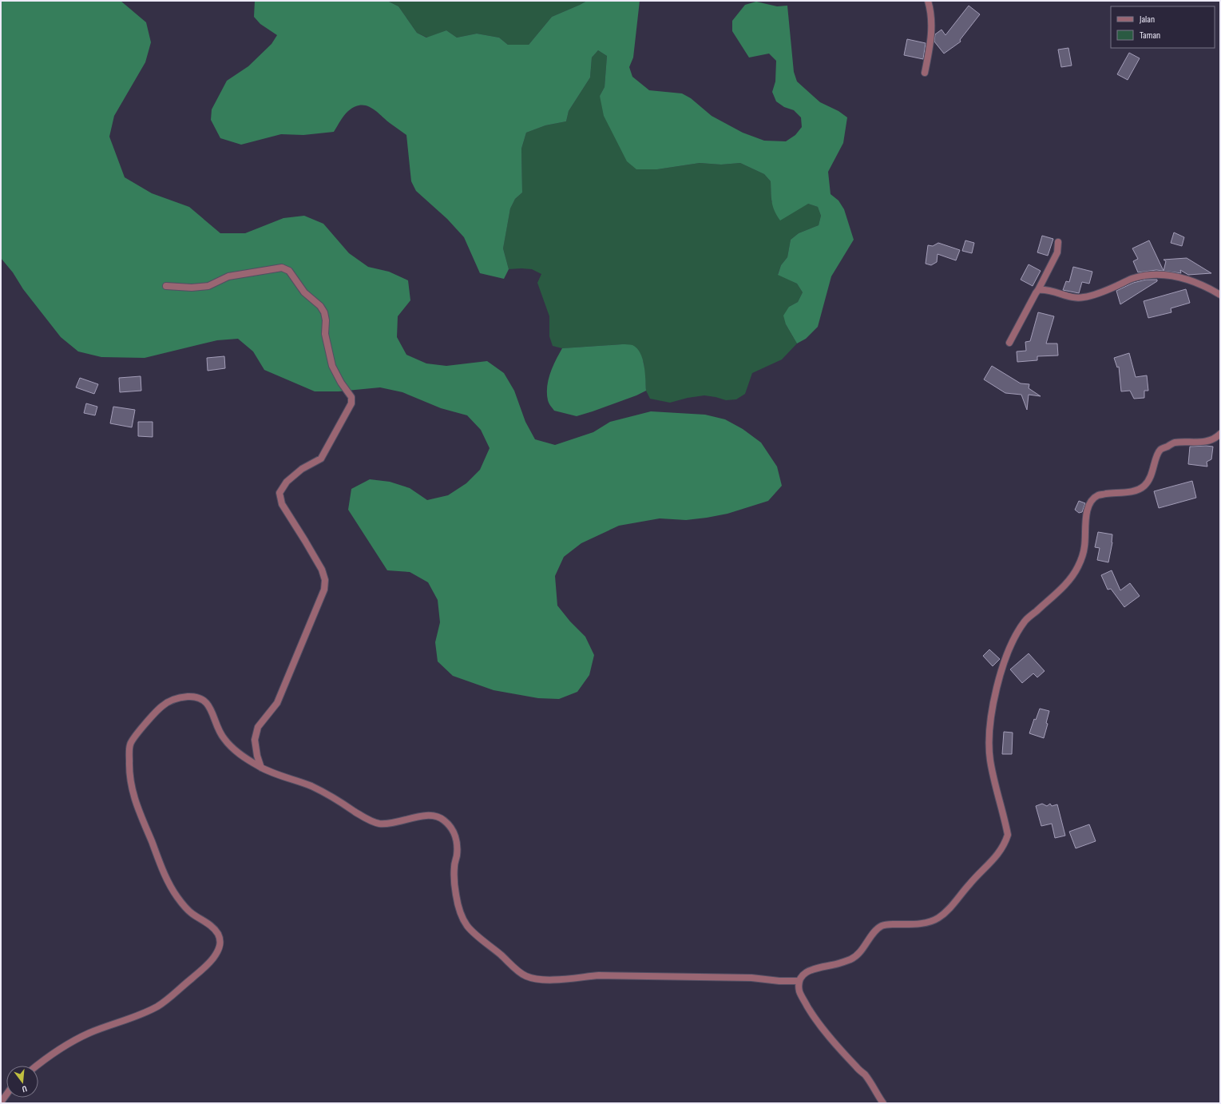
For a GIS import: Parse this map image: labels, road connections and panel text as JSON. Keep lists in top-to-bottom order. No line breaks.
{"legend":["Jalan","Taman"],"north":"bottom"}
